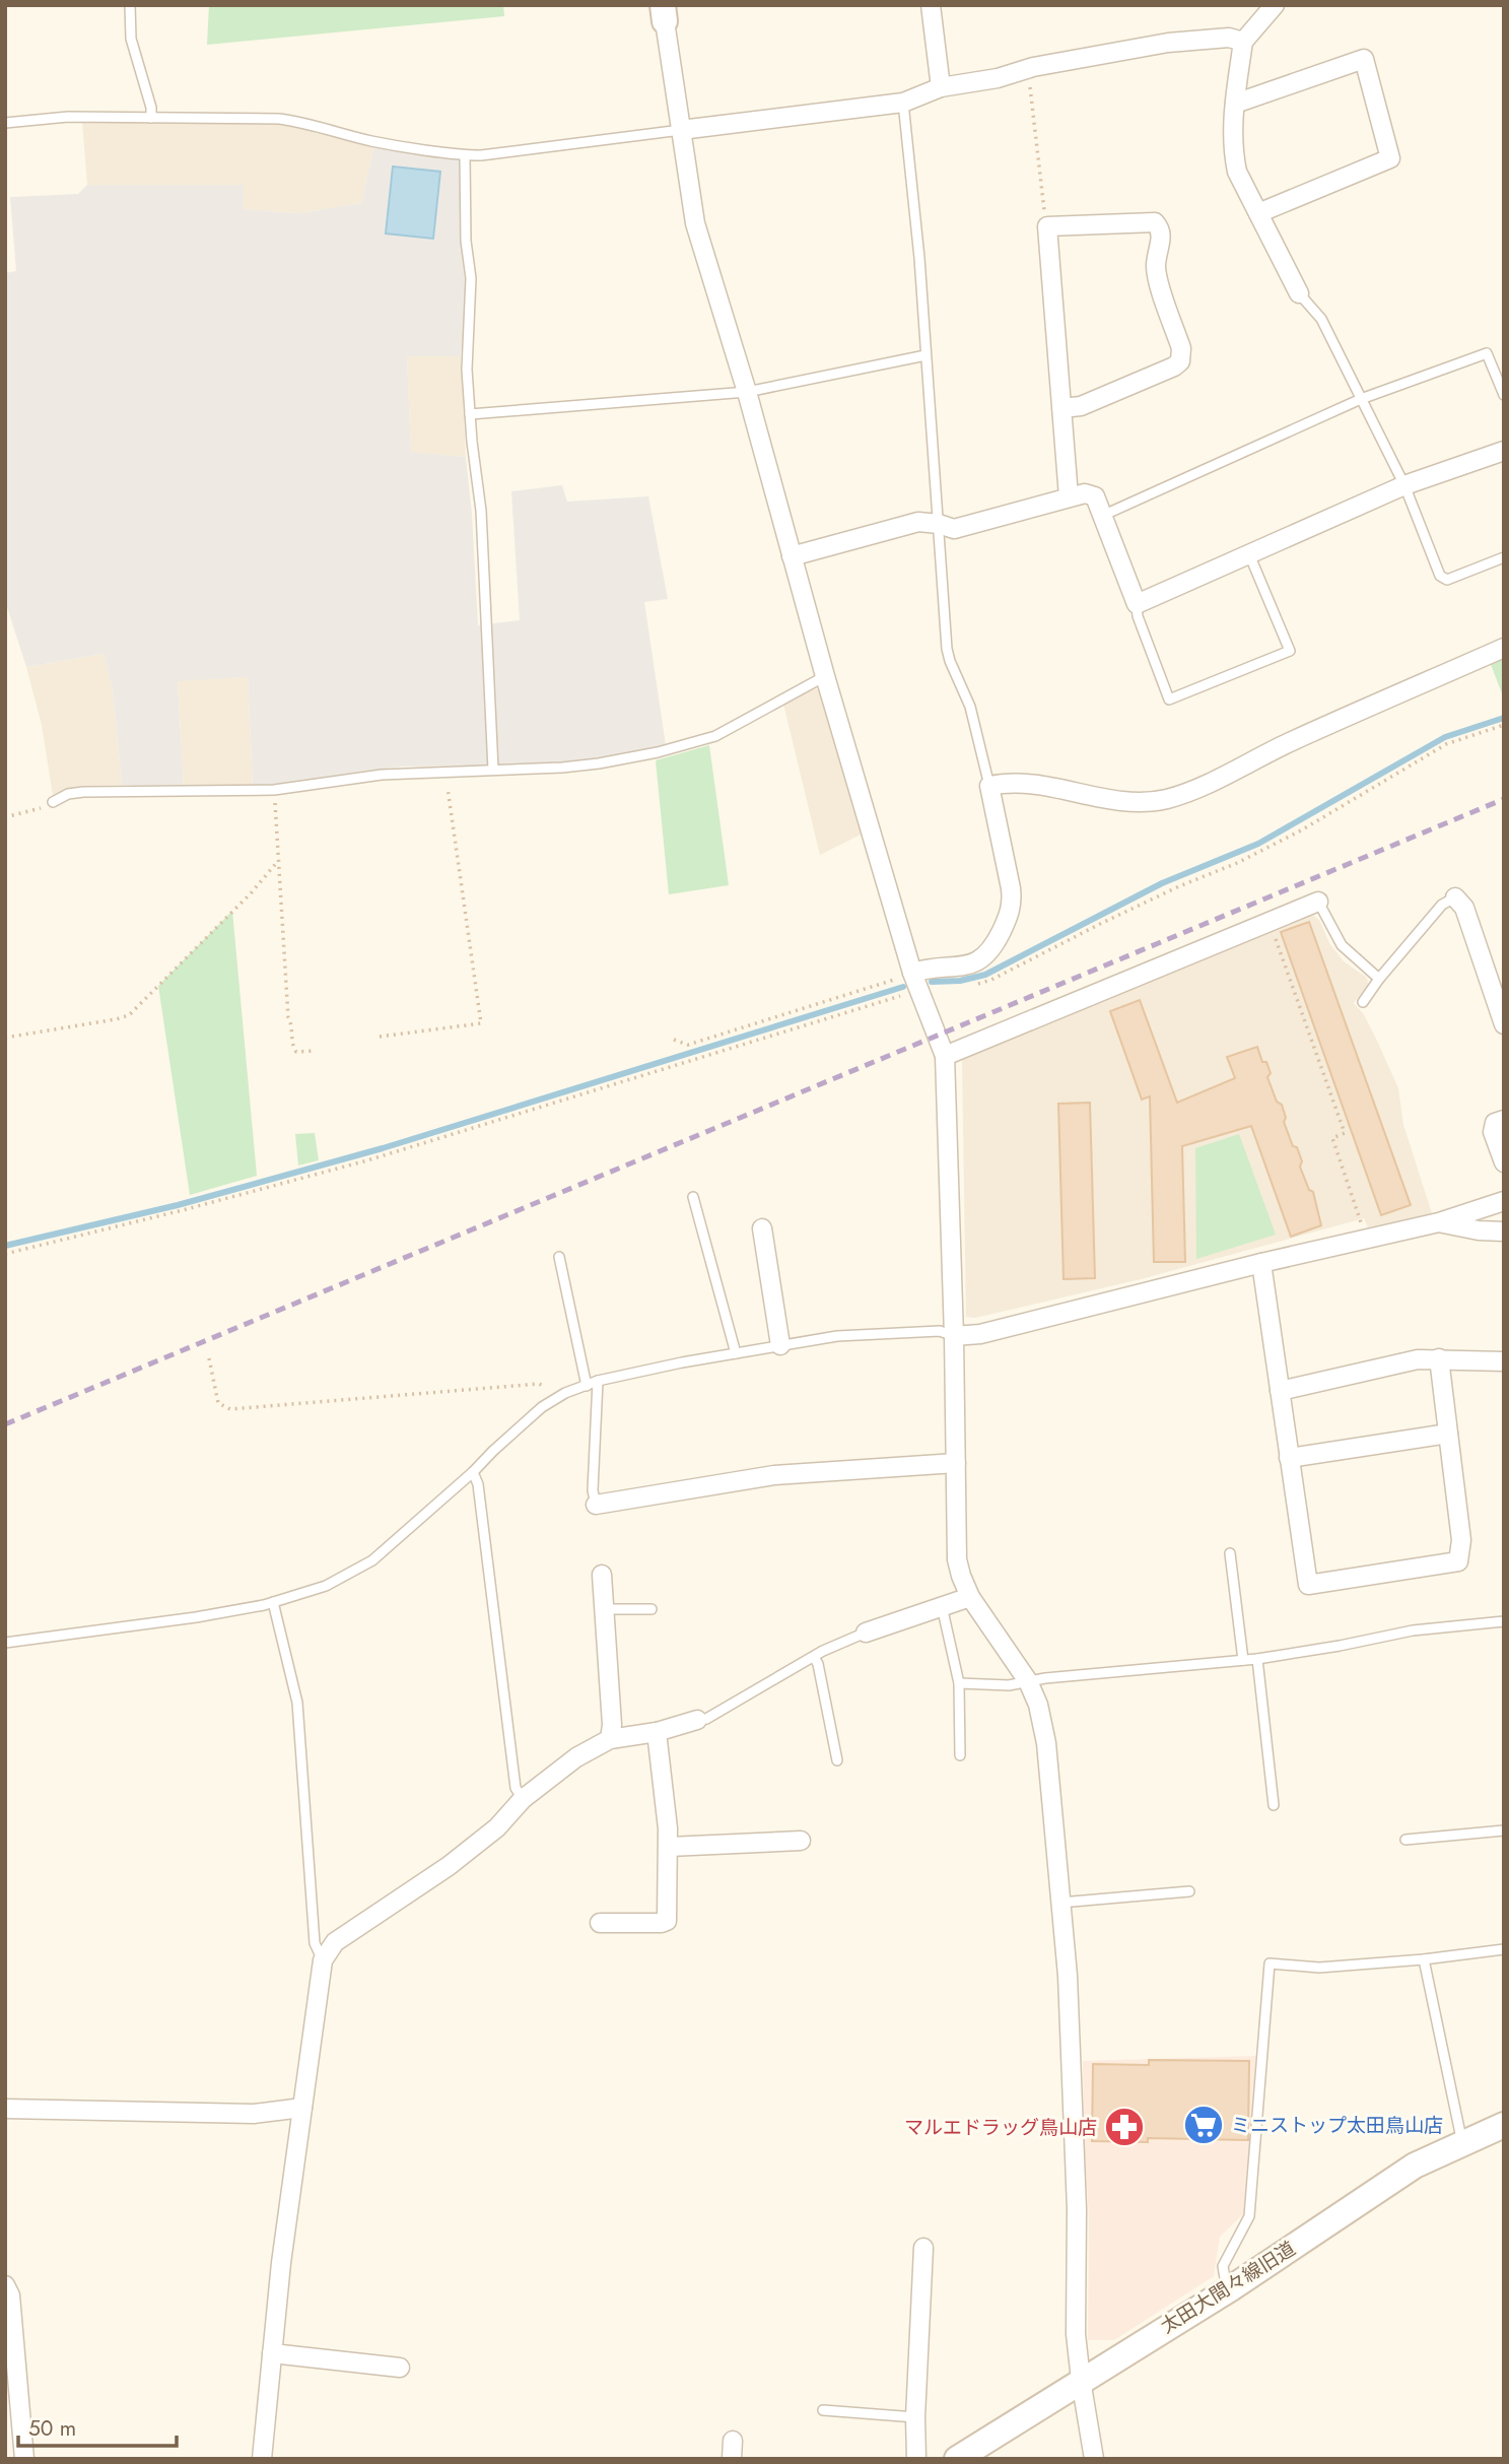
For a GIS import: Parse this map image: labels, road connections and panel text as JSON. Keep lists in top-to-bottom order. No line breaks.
{"streets":{"street":["太田大間々線旧道"]},"places":{"supermarket":["ミニストップ太田鳥山店"],"pharmacy":["マルエドラッグ鳥山店"]},"scale_bar":"50 m"}
